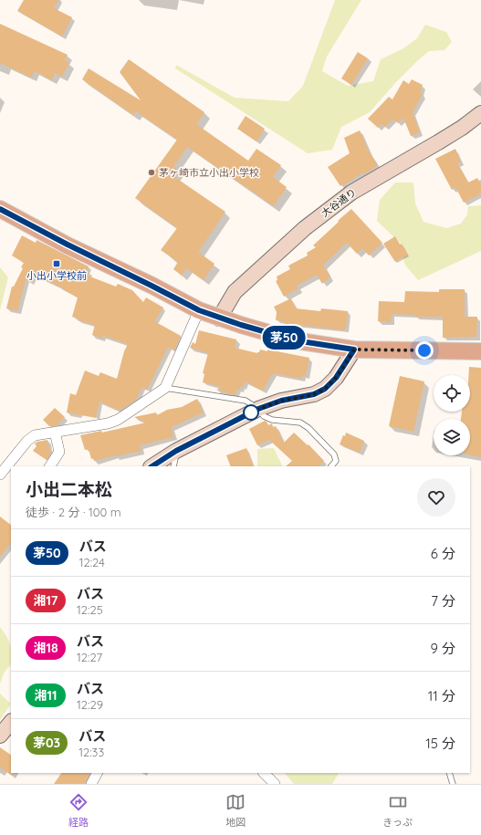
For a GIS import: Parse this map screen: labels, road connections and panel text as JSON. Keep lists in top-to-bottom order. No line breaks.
{"streets":{"street":["大谷通り"]},"places":{"other":["茅ヶ崎市立小出小学校"],"transit":["小出小学校前"]},"lines":["bus line 茅50"],"page":{"on_map":"茅50","heading":["小出二本松","徒歩 · 2 分 · 100 m"],"list":[{"mark":"茅50","name":"バス","note":"12:24","value":"6 分"},{"mark":"湘17","name":"バス","note":"12:25","value":"7 分"},{"mark":"湘18","name":"バス","note":"12:27","value":"9 分"},{"mark":"湘11","name":"バス","note":"12:29","value":"11 分"},{"mark":"茅03","name":"バス","note":"12:33","value":"15 分"}],"tabs":["経路","地図","きっぷ"]}}
